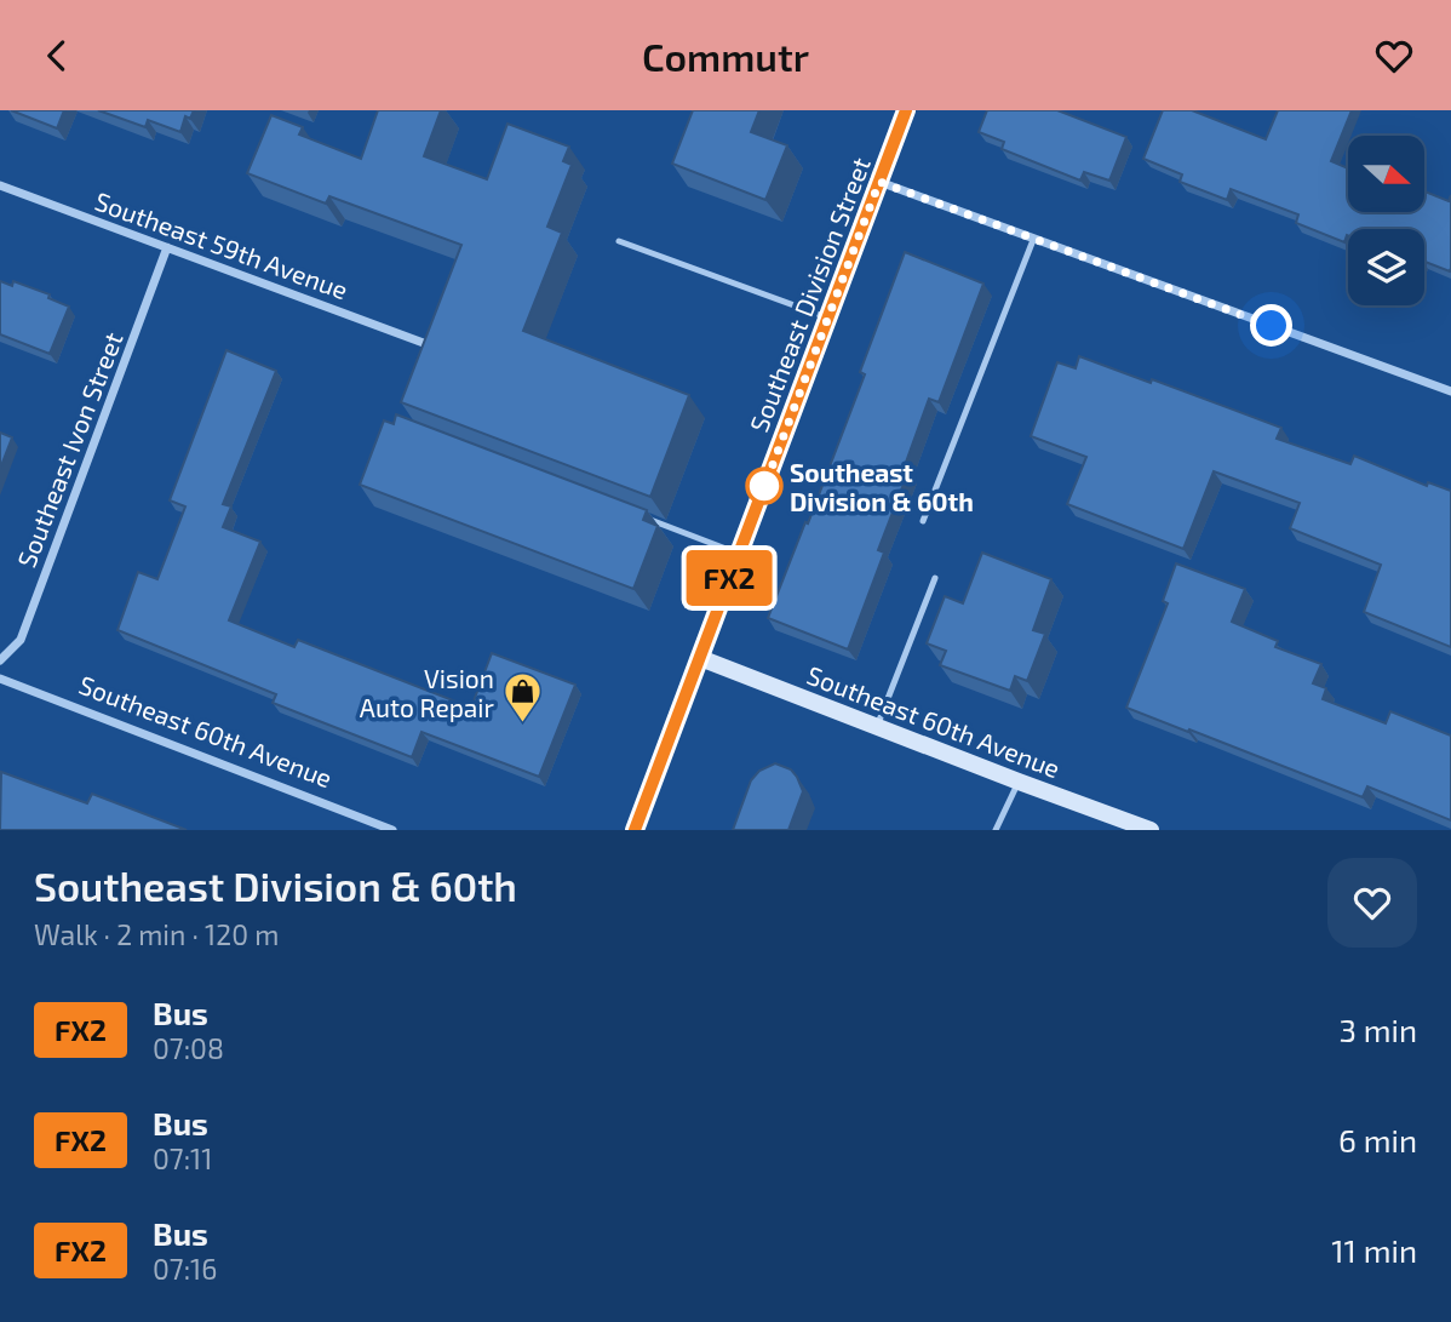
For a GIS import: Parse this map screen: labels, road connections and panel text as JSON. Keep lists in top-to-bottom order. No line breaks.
{"streets":{"main road":["Southeast Division Street","Southeast 60th Avenue"],"street":["Southeast 59th Avenue","Southeast Ivon Street"]},"crossings":[["Southeast 59th Avenue","Southeast Ivon Street"],["Southeast Division Street","Southeast 60th Avenue"]],"places":{"other":["Southeast Division & 60th"],"shop":["Vision Auto Repair"]},"lines":["bus line FX2"],"north":"right","page":{"header":"Commutr","on_map":"FX2","heading":["Southeast Division & 60th","Walk · 2 min · 120 m"],"list":[{"mark":"FX2","name":"Bus","note":"07:08","value":"3 min"},{"mark":"FX2","name":"Bus","note":"07:11","value":"6 min"},{"mark":"FX2","name":"Bus","note":"07:16","value":"11 min"}]}}
